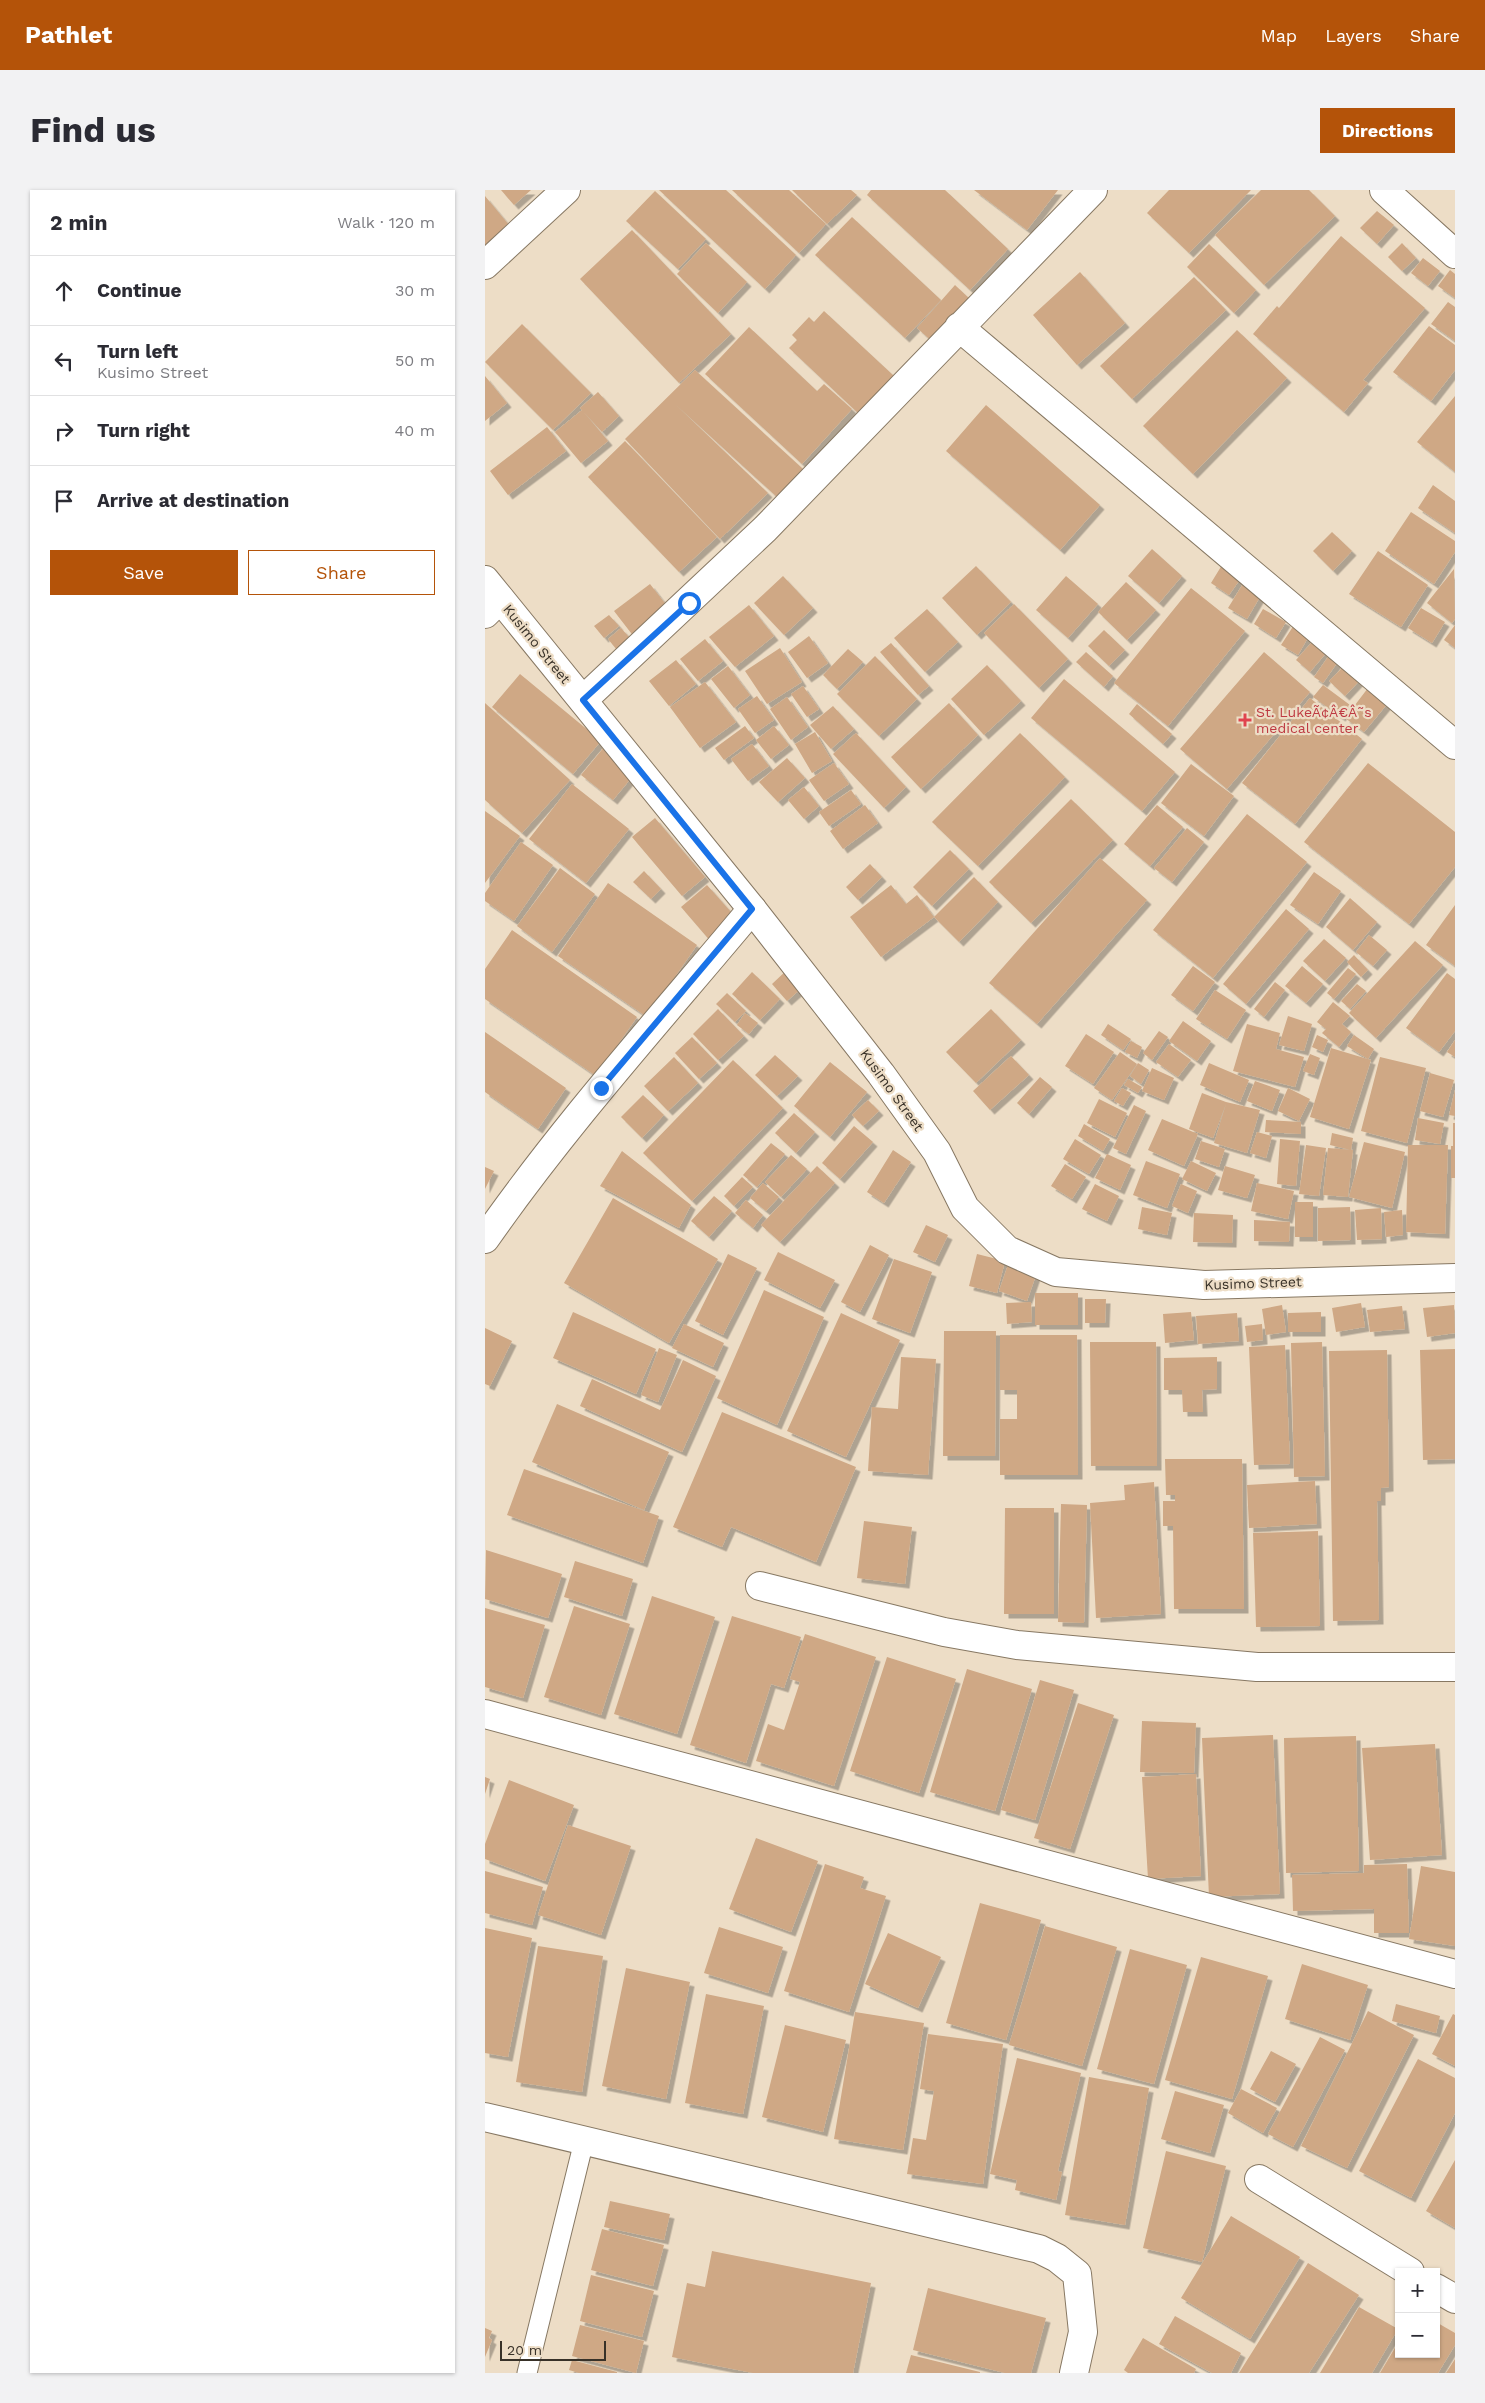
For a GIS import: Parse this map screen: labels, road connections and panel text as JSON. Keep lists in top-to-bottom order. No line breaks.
{"streets":{"street":["Kusimo Street"]},"places":{"health":["St. LukeÃ¢Â€Â˜s medical center"]},"scale_bar":"20 m","page":{"header":"Pathlet","nav":["Map","Layers","Share"],"buttons":["Directions",["Save","Share"]],"title":"Find us","heading":["2 min","Walk · 120 m"],"list":[["Continue","30 m"],["Turn left","Kusimo Street","50 m"],["Turn right","40 m"],"Arrive at destination"],"map_buttons":["+","−"],"scale":"20 m"}}
